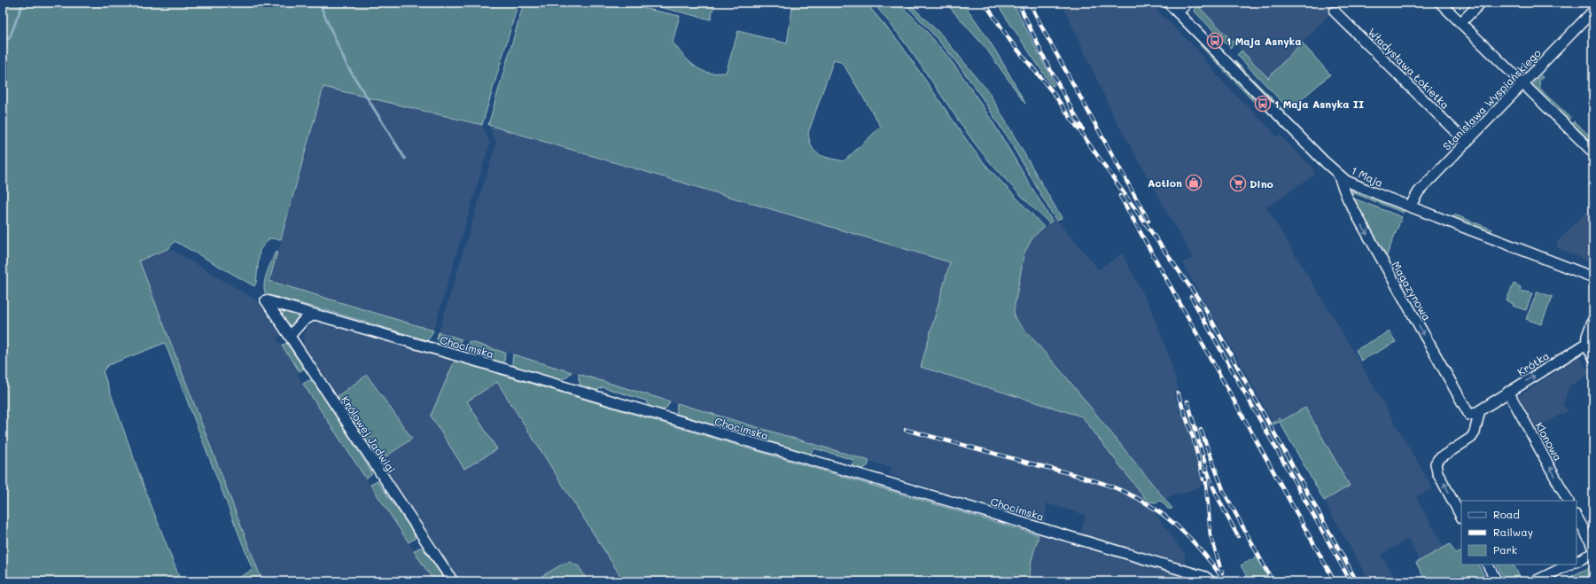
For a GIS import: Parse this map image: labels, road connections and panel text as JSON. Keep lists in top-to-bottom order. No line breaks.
{"streets":{"street":["Władysława Łokietka","Stanisława Wyspiańskiego","1 Maja","Magazynowa","Chocimska","Krótka","Królowej Jadwigi","Klonowa"]},"crossings":[["Władysława Łokietka","Stanisława Wyspiańskiego"],["Stanisława Wyspiańskiego","1 Maja"],["1 Maja","Magazynowa"],["Magazynowa","Krótka"],["Chocimska","Królowej Jadwigi"],["Krótka","Klonowa"]],"one_way":["Magazynowa","Krótka","Klonowa"],"places":{"bus stop":["1 Maja Asnyka","1 Maja Asnyka II"],"shop":["Action"],"supermarket":["Dino"]},"legend":["Road","Railway","Park"]}
